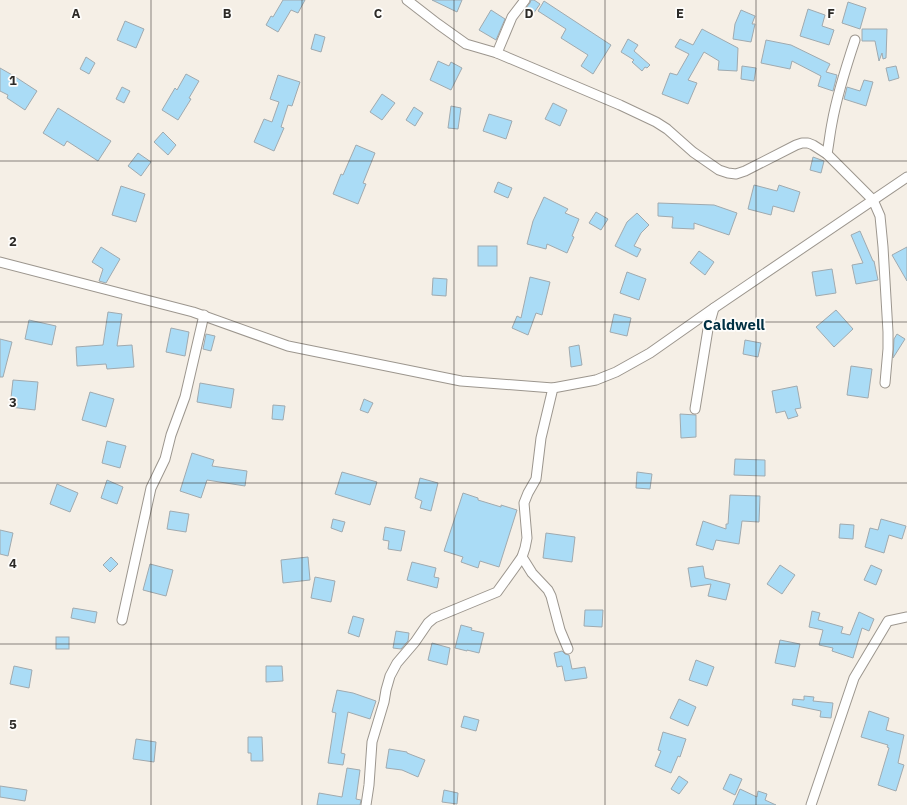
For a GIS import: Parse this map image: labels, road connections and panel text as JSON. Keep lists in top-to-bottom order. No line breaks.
{"districts":["Caldwell"],"grid":{"columns":["A","B","C","D","E","F"],"rows":["1","2","3","4","5"]}}
